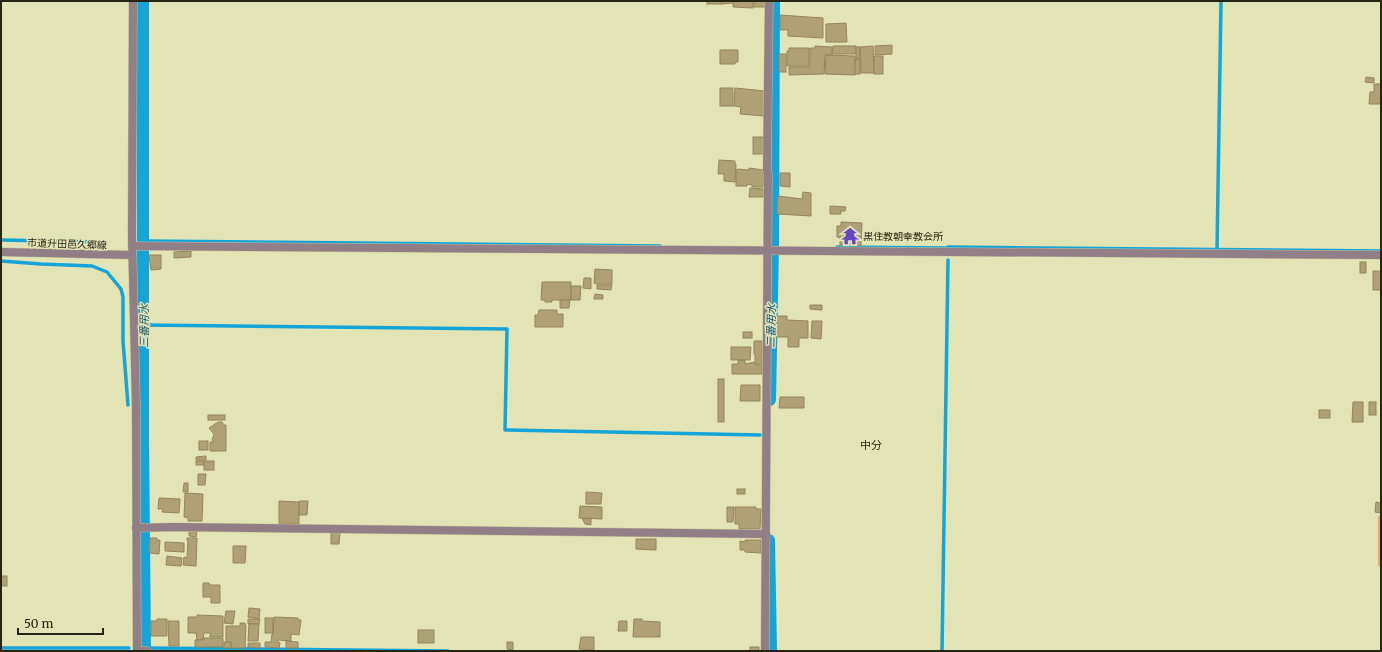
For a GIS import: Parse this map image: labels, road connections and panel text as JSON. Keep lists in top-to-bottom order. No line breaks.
{"streets":{"street":["市道升田邑久郷線"]},"districts":["中分"],"water":["三番用水","二番用水"],"places":{"temple":["黒住教朝幸教会所"]},"scale_bar":"50 m"}
